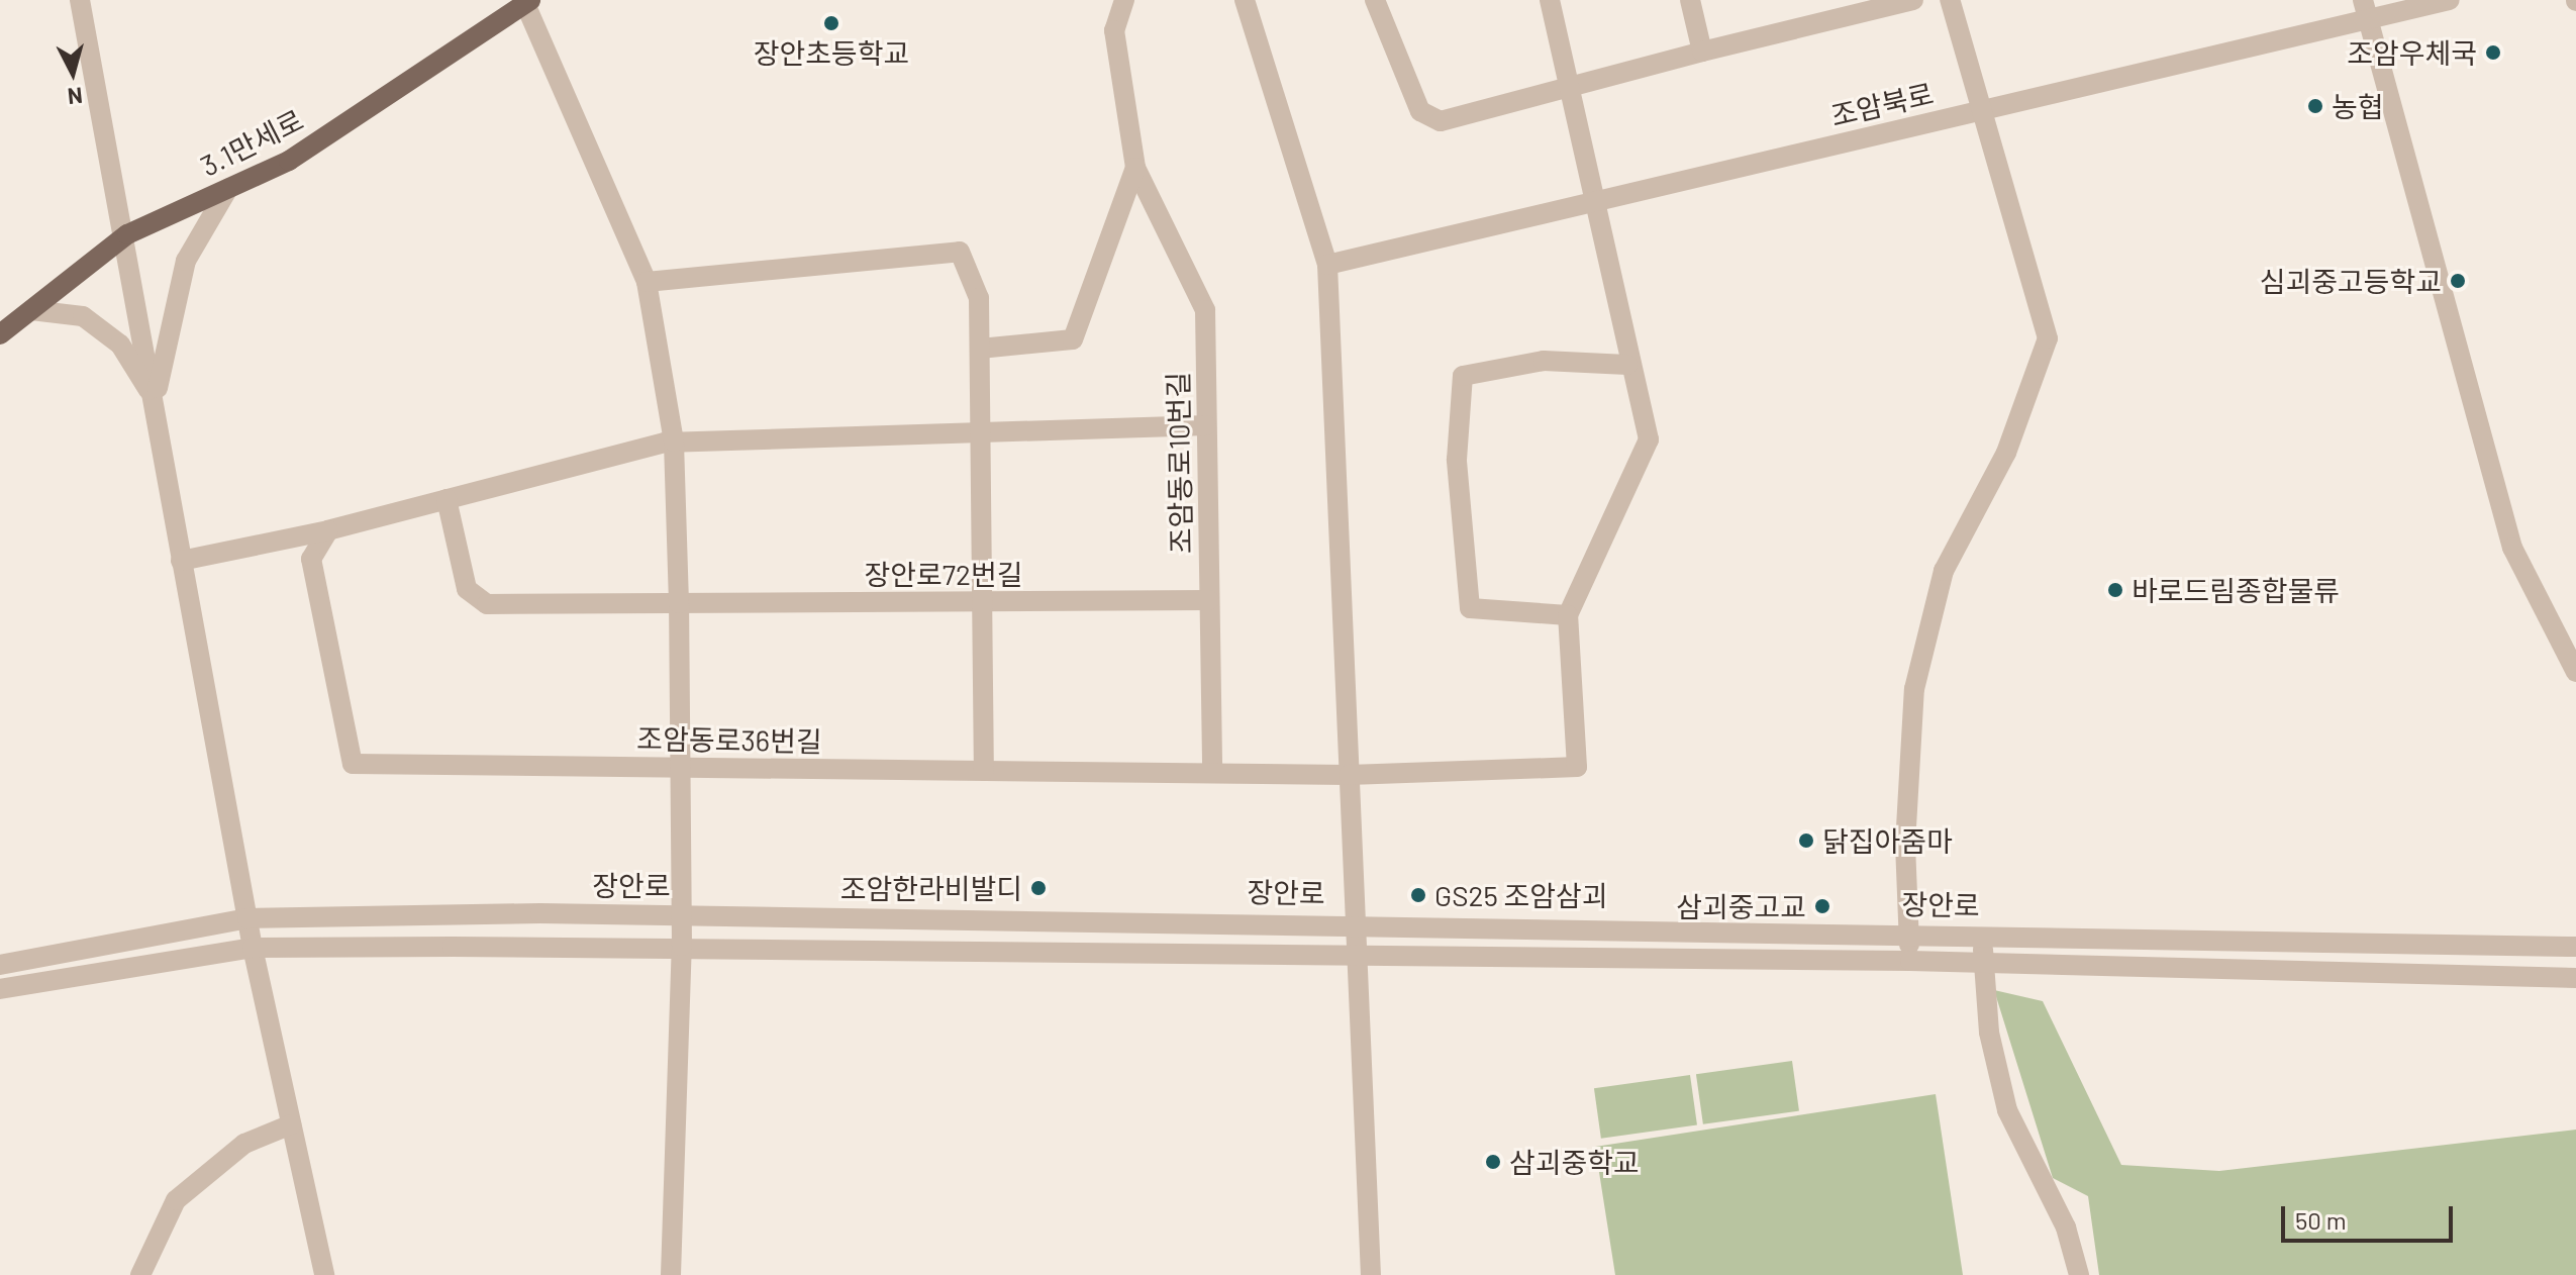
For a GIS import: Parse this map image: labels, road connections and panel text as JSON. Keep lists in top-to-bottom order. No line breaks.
{"streets":{"main road":["3.1만세로"],"street":["조암북로","조암동로10번길","장안로72번길","조암동로36번길","장안로"]},"crossings":[["조암동로10번길","장안로72번길"],["조암동로10번길","조암동로36번길"]],"places":["장안초등학교","조암우체국","농협","심괴중고등학교","바로드림종합물류","닭집아줌마","조암한라비발디","GS25 조암삼괴","삼괴중고교","삼괴중학교"],"scale_bar":"50 m","north":"bottom"}
